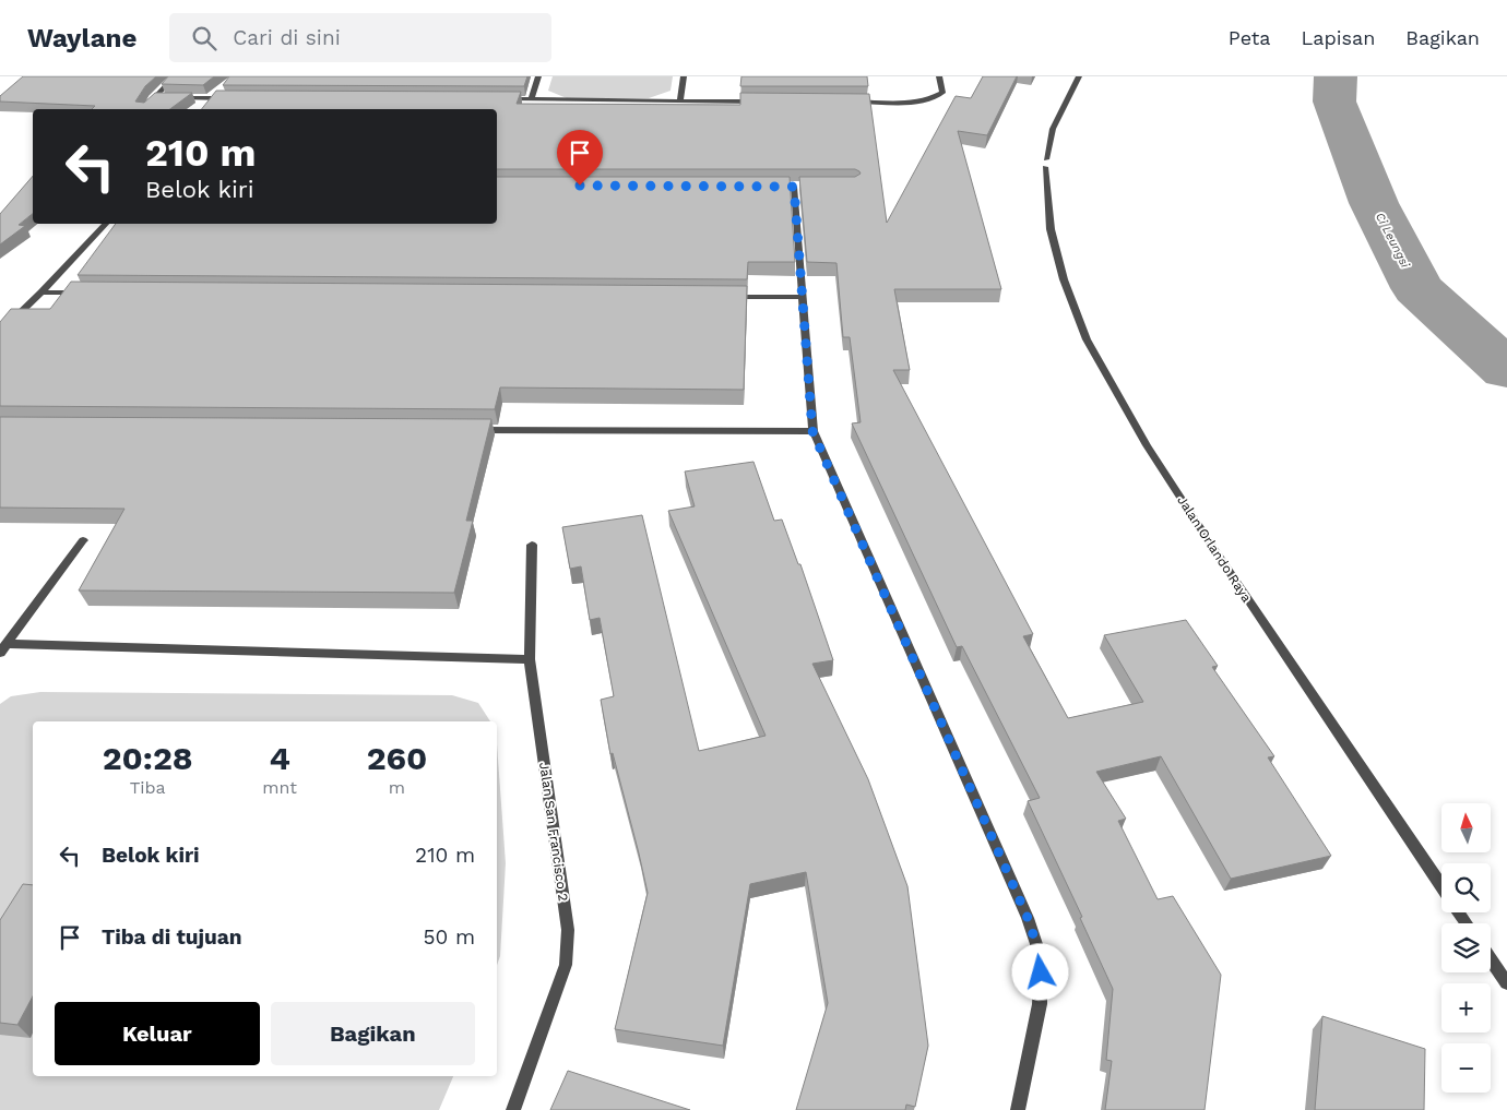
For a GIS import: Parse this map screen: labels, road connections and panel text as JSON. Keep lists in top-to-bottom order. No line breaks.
{"streets":{"street":["Jalan Orlando Raya","Jalan San Francisco 2"]},"water":["Ci Leungsi"],"north":"top","page":{"header":"Waylane","search":"Cari di sini","nav":["Peta","Lapisan","Bagikan"],"turn":["210 m","Belok kiri"],"eta":["20:28","Tiba","4","mnt","260","m"],"map_buttons":["+","−"],"list":[{"name":"Belok kiri","value":"210 m"},{"name":"Tiba di tujuan","value":"50 m"}],"buttons":["Keluar","Bagikan"]}}
